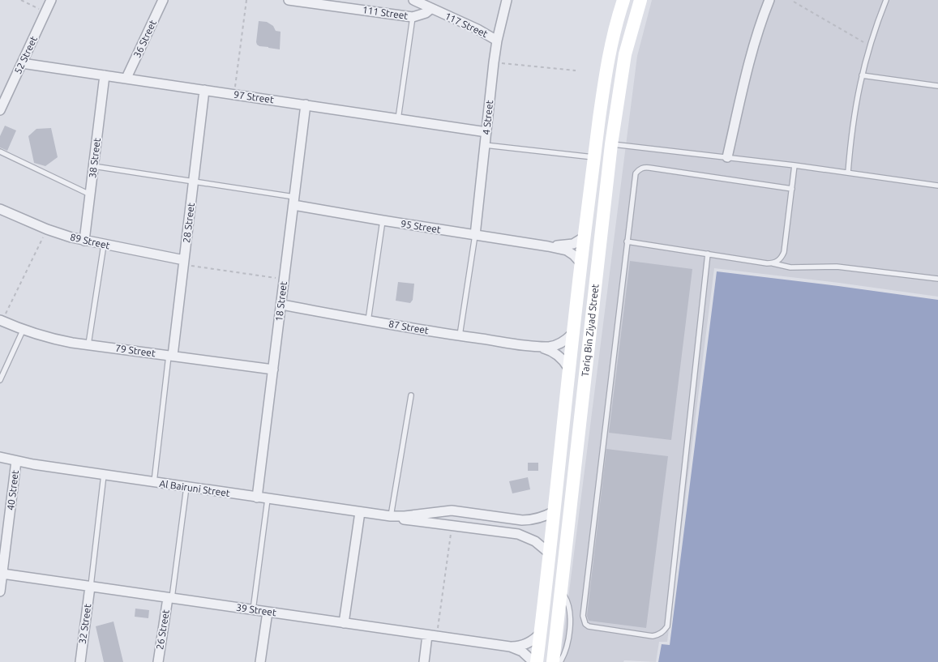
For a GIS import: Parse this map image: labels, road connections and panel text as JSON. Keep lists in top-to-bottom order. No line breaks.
{"streets":{"main road":["Tariq Bin Ziyad Street"],"street":["111 Street","117 Street","36 Street","52 Street","97 Street","4 Street","38 Street","28 Street","95 Street","89 Street","18 Street","87 Street","79 Street","Al Bairuni Street","40 Street","39 Street","32 Street","26 Street"]},"crossings":[["111 Street","117 Street"],["117 Street","4 Street"],["36 Street","97 Street"],["52 Street","97 Street"],["97 Street","4 Street"],["97 Street","38 Street"],["97 Street","28 Street"],["97 Street","18 Street"],["4 Street","95 Street"],["38 Street","89 Street"],["28 Street","89 Street"],["28 Street","79 Street"],["95 Street","18 Street"],["95 Street","Tariq Bin Ziyad Street"],["18 Street","87 Street"],["18 Street","79 Street"],["18 Street","Al Bairuni Street"],["87 Street","Tariq Bin Ziyad Street"],["Tariq Bin Ziyad Street","Al Bairuni Street"],["Tariq Bin Ziyad Street","39 Street"],["Al Bairuni Street","40 Street"],["40 Street","39 Street"],["39 Street","32 Street"],["39 Street","26 Street"]]}
